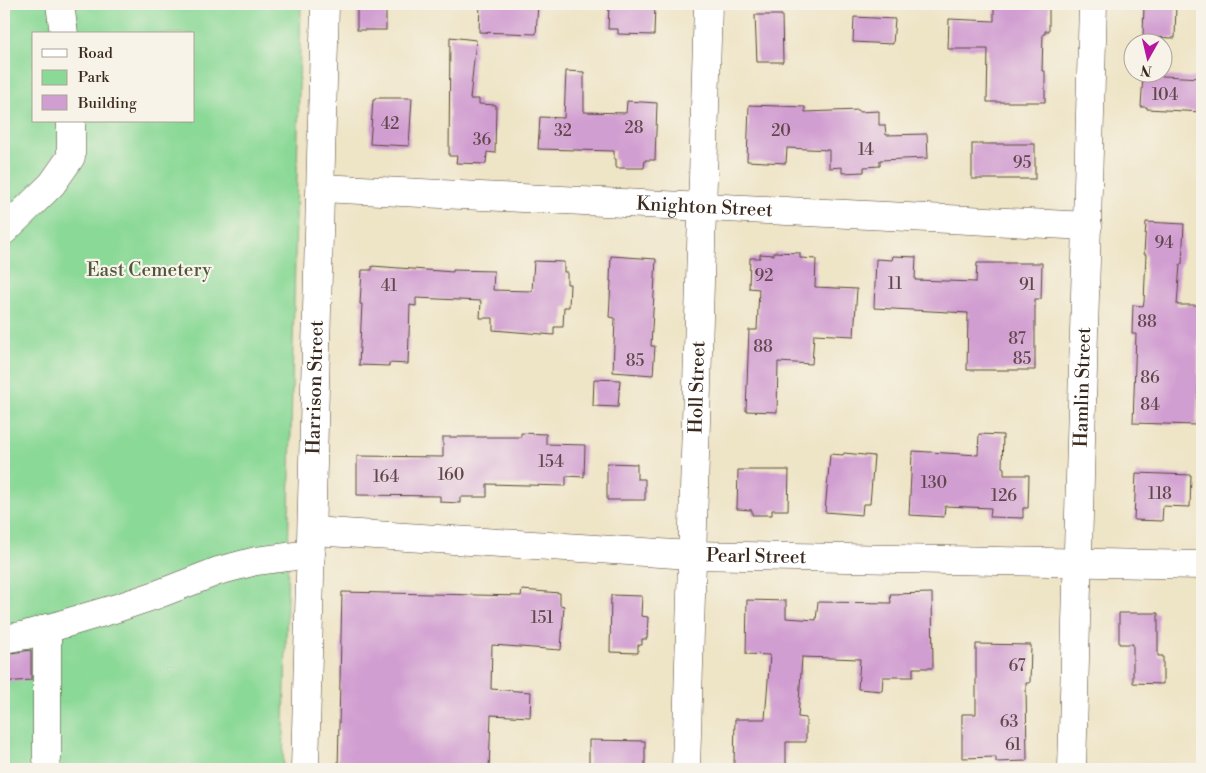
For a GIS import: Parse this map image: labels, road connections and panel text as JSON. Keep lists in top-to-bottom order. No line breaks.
{"streets":{"street":["Knighton Street","Holl Street","Harrison Street","Hamlin Street","Pearl Street"]},"crossings":[["Knighton Street","Holl Street"],["Knighton Street","Harrison Street"],["Knighton Street","Hamlin Street"],["Holl Street","Pearl Street"],["Harrison Street","Pearl Street"],["Hamlin Street","Pearl Street"]],"parks":["East Cemetery"],"house_numbers":["104","42","28","32","20","36","14","95","94","92","11","91","41","88","87","88","85","85","86","84","154","160","164","130","118","126","151","67","63","61"],"legend":["Road","Park","Building"],"north":"bottom"}
